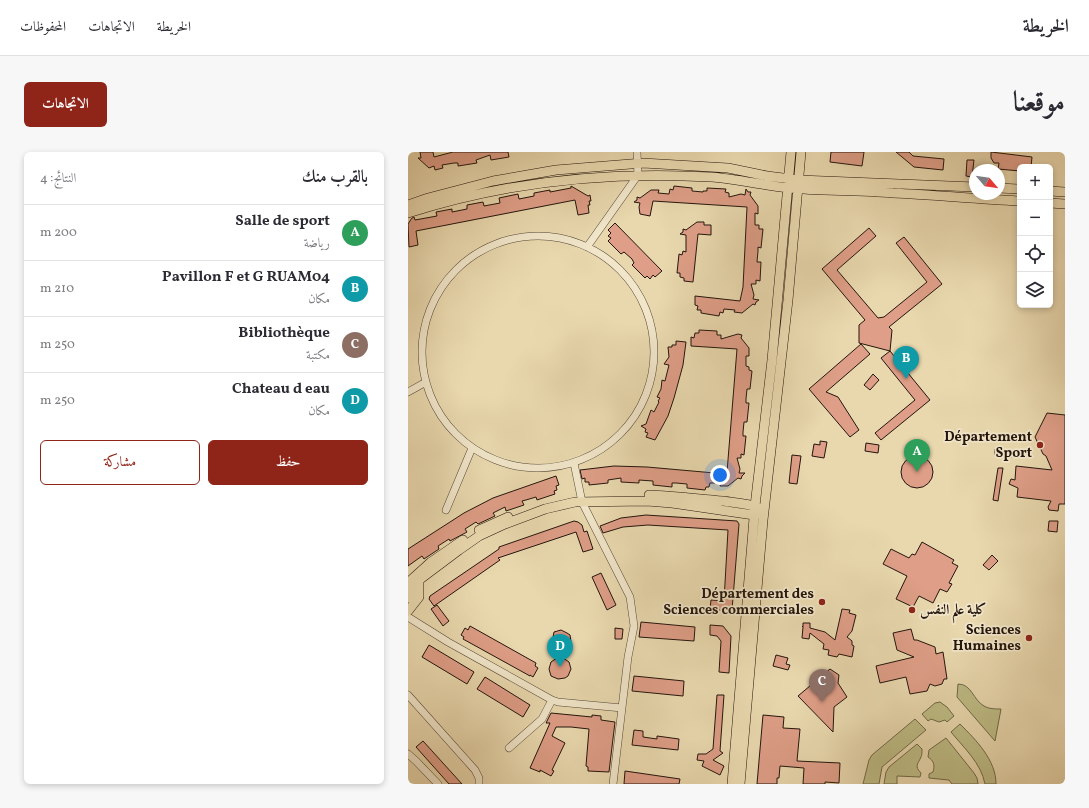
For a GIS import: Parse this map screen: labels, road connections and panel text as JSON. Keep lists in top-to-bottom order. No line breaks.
{"places":["Département Sport","Département des Sciences commerciales","كلية علم النفس","Sciences Humaines"],"north":"bottom right","page":{"header":"الخريطة","nav":["الخريطة","الاتجاهات","المحفوظات"],"title":"موقعنا","buttons":["الاتجاهات",["حفظ","مشاركة"]],"heading":["بالقرب منك","النتائج: 4"],"map_buttons":["+","−"],"list":[{"mark":"A","name":"Salle de sport","note":"رياضة","value":"200 m"},{"mark":"B","name":"Pavillon F et G RUAM04","note":"مكان","value":"210 m"},{"mark":"C","name":"Bibliothèque","note":"مكتبة","value":"250 m"},{"mark":"D","name":"Chateau d eau","note":"مكان","value":"250 m"}],"pins":["B","A","D","C"]}}
